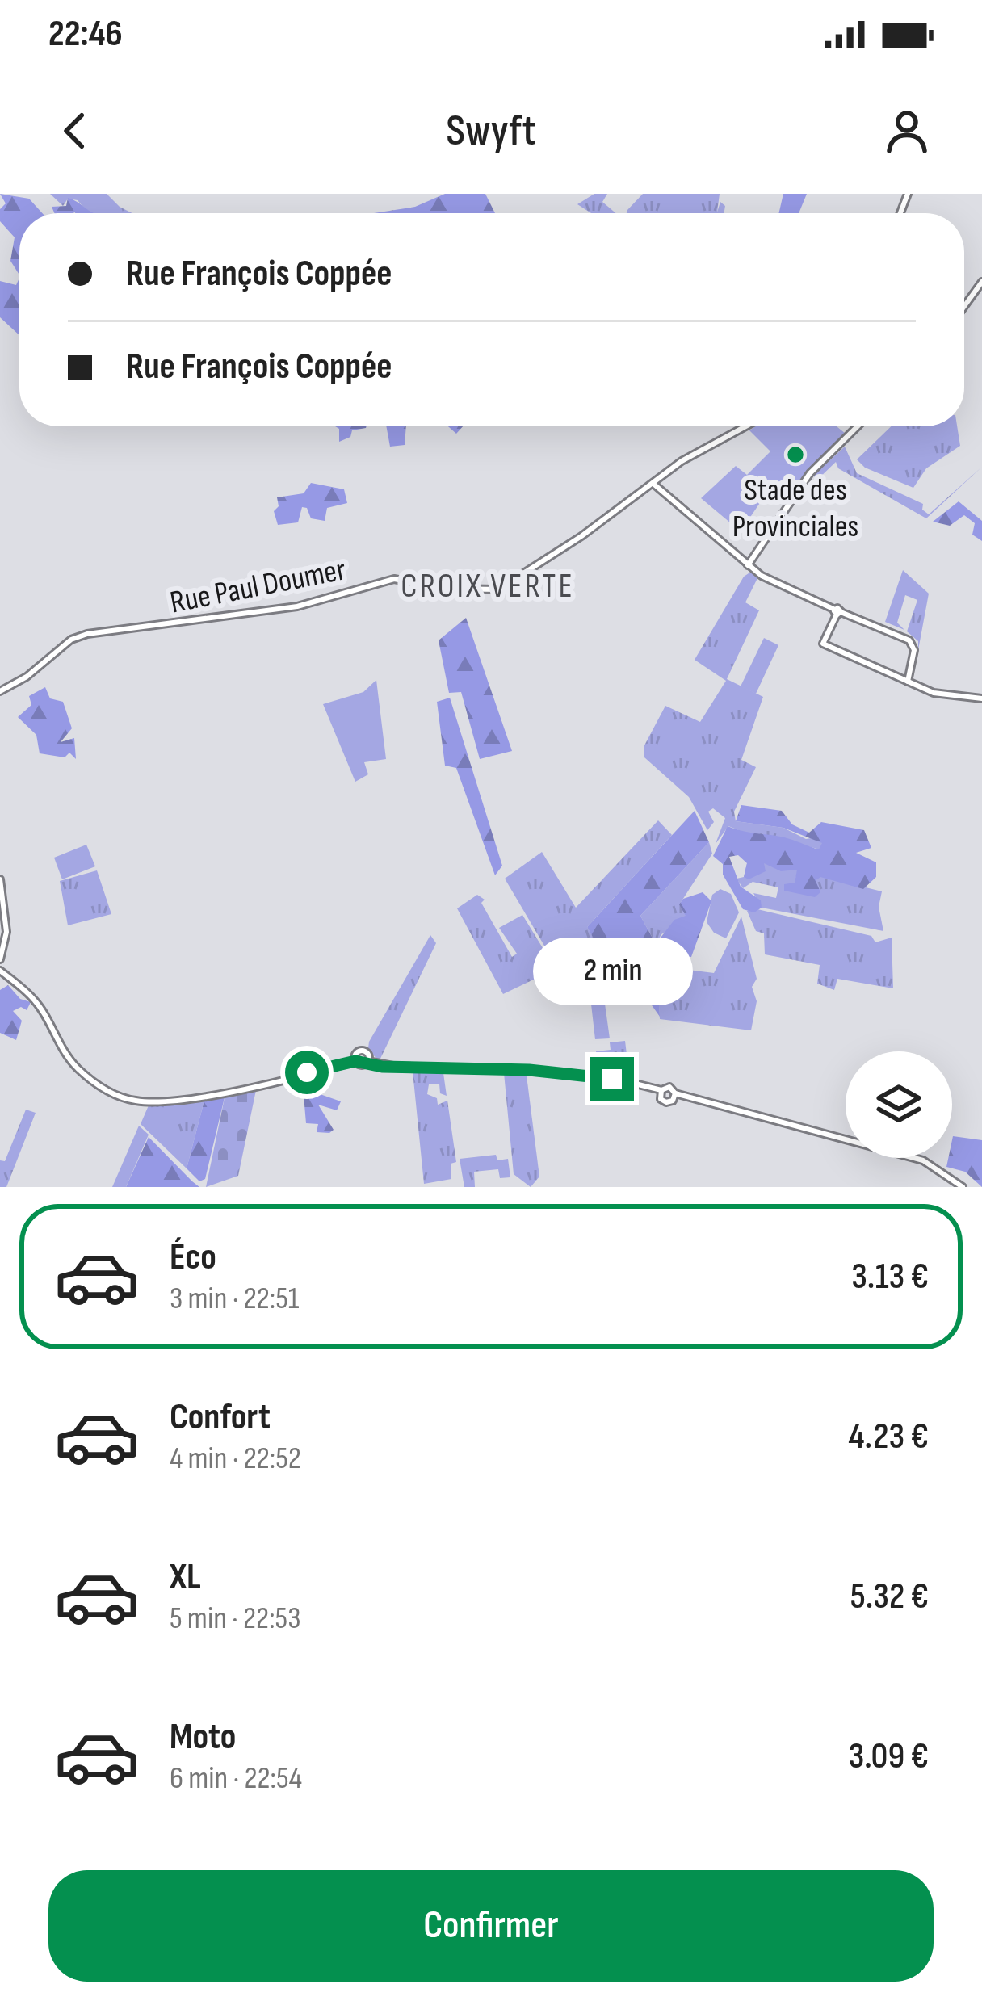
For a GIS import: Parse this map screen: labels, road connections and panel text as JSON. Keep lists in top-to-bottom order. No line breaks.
{"streets":{"street":["Rue Paul Doumer"]},"districts":["CROIX VERTE"],"places":["Stade des Provinciales"],"page":{"status":"22:46","header":"Swyft","banner":["Rue François Coppée","Rue François Coppée"],"bubble":"2 min","list":[{"name":"Éco","note":"3 min · 22:51","value":"3.13 €"},{"name":"Confort","note":"4 min · 22:52","value":"4.23 €"},{"name":"XL","note":"5 min · 22:53","value":"5.32 €"},{"name":"Moto","note":"6 min · 22:54","value":"3.09 €"}],"buttons":"Confirmer"}}
